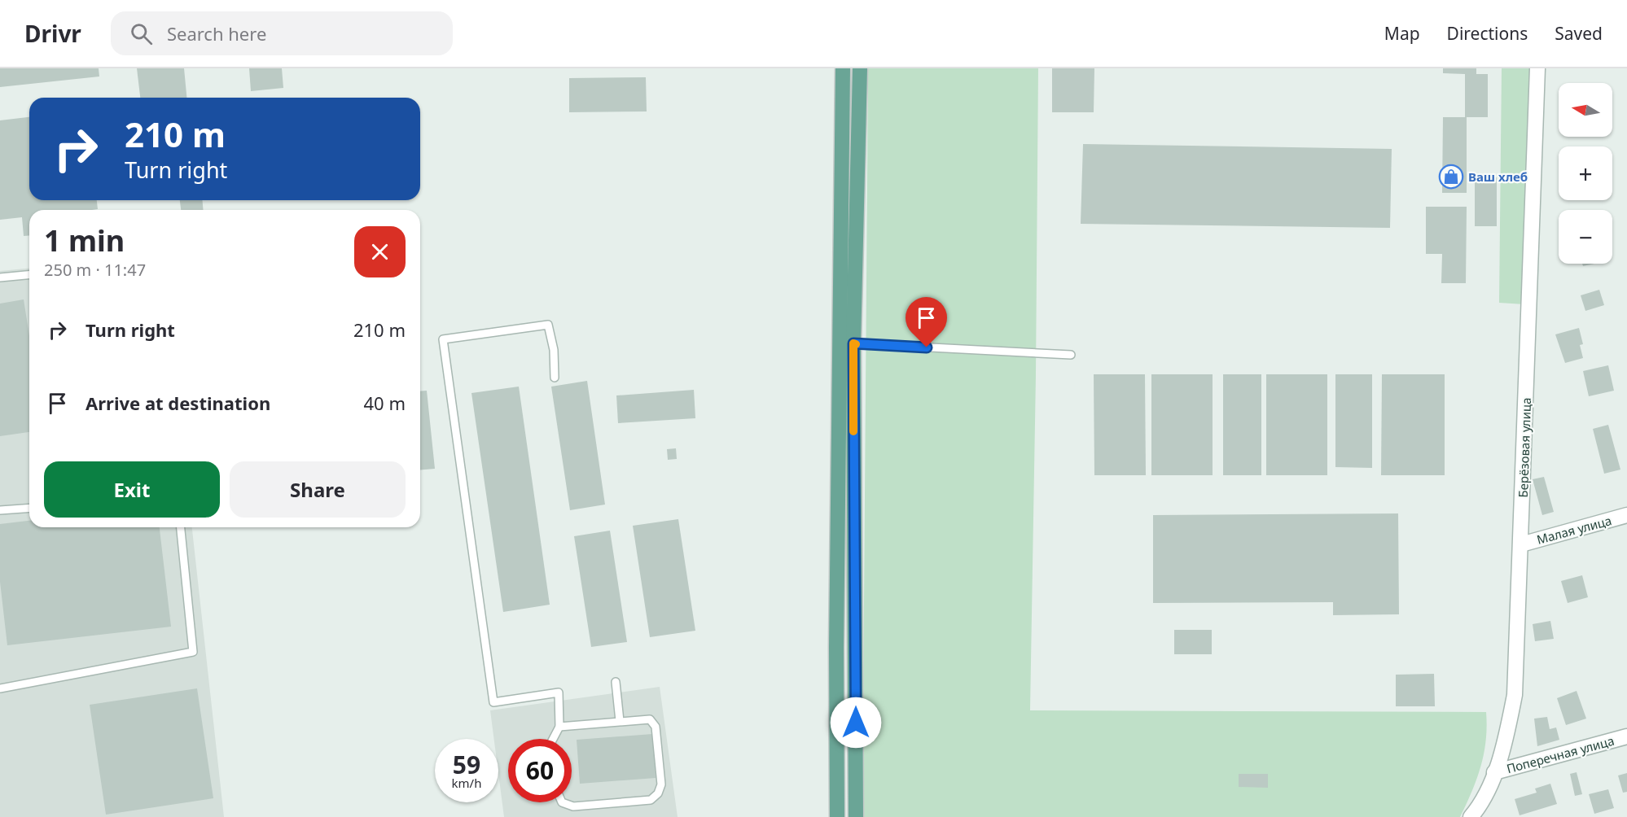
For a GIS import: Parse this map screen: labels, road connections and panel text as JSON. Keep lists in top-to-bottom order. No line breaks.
{"streets":{"street":["Берёзовая улица","Малая улица","Поперечная улица"]},"crossings":[["Берёзовая улица","Малая улица"],["Берёзовая улица","Поперечная улица"]],"places":{"shop":["Ваш хлеб"]},"north":"left","page":{"header":"Drivr","search":"Search here","nav":["Map","Directions","Saved"],"map_buttons":["+","−"],"turn":["210 m","Turn right"],"heading":["1 min","250 m · 11:47"],"list":[{"name":"Turn right","value":"210 m"},{"name":"Arrive at destination","value":"40 m"}],"buttons":["Exit","Share"],"speed":"59 km/h","limit":"60"}}
